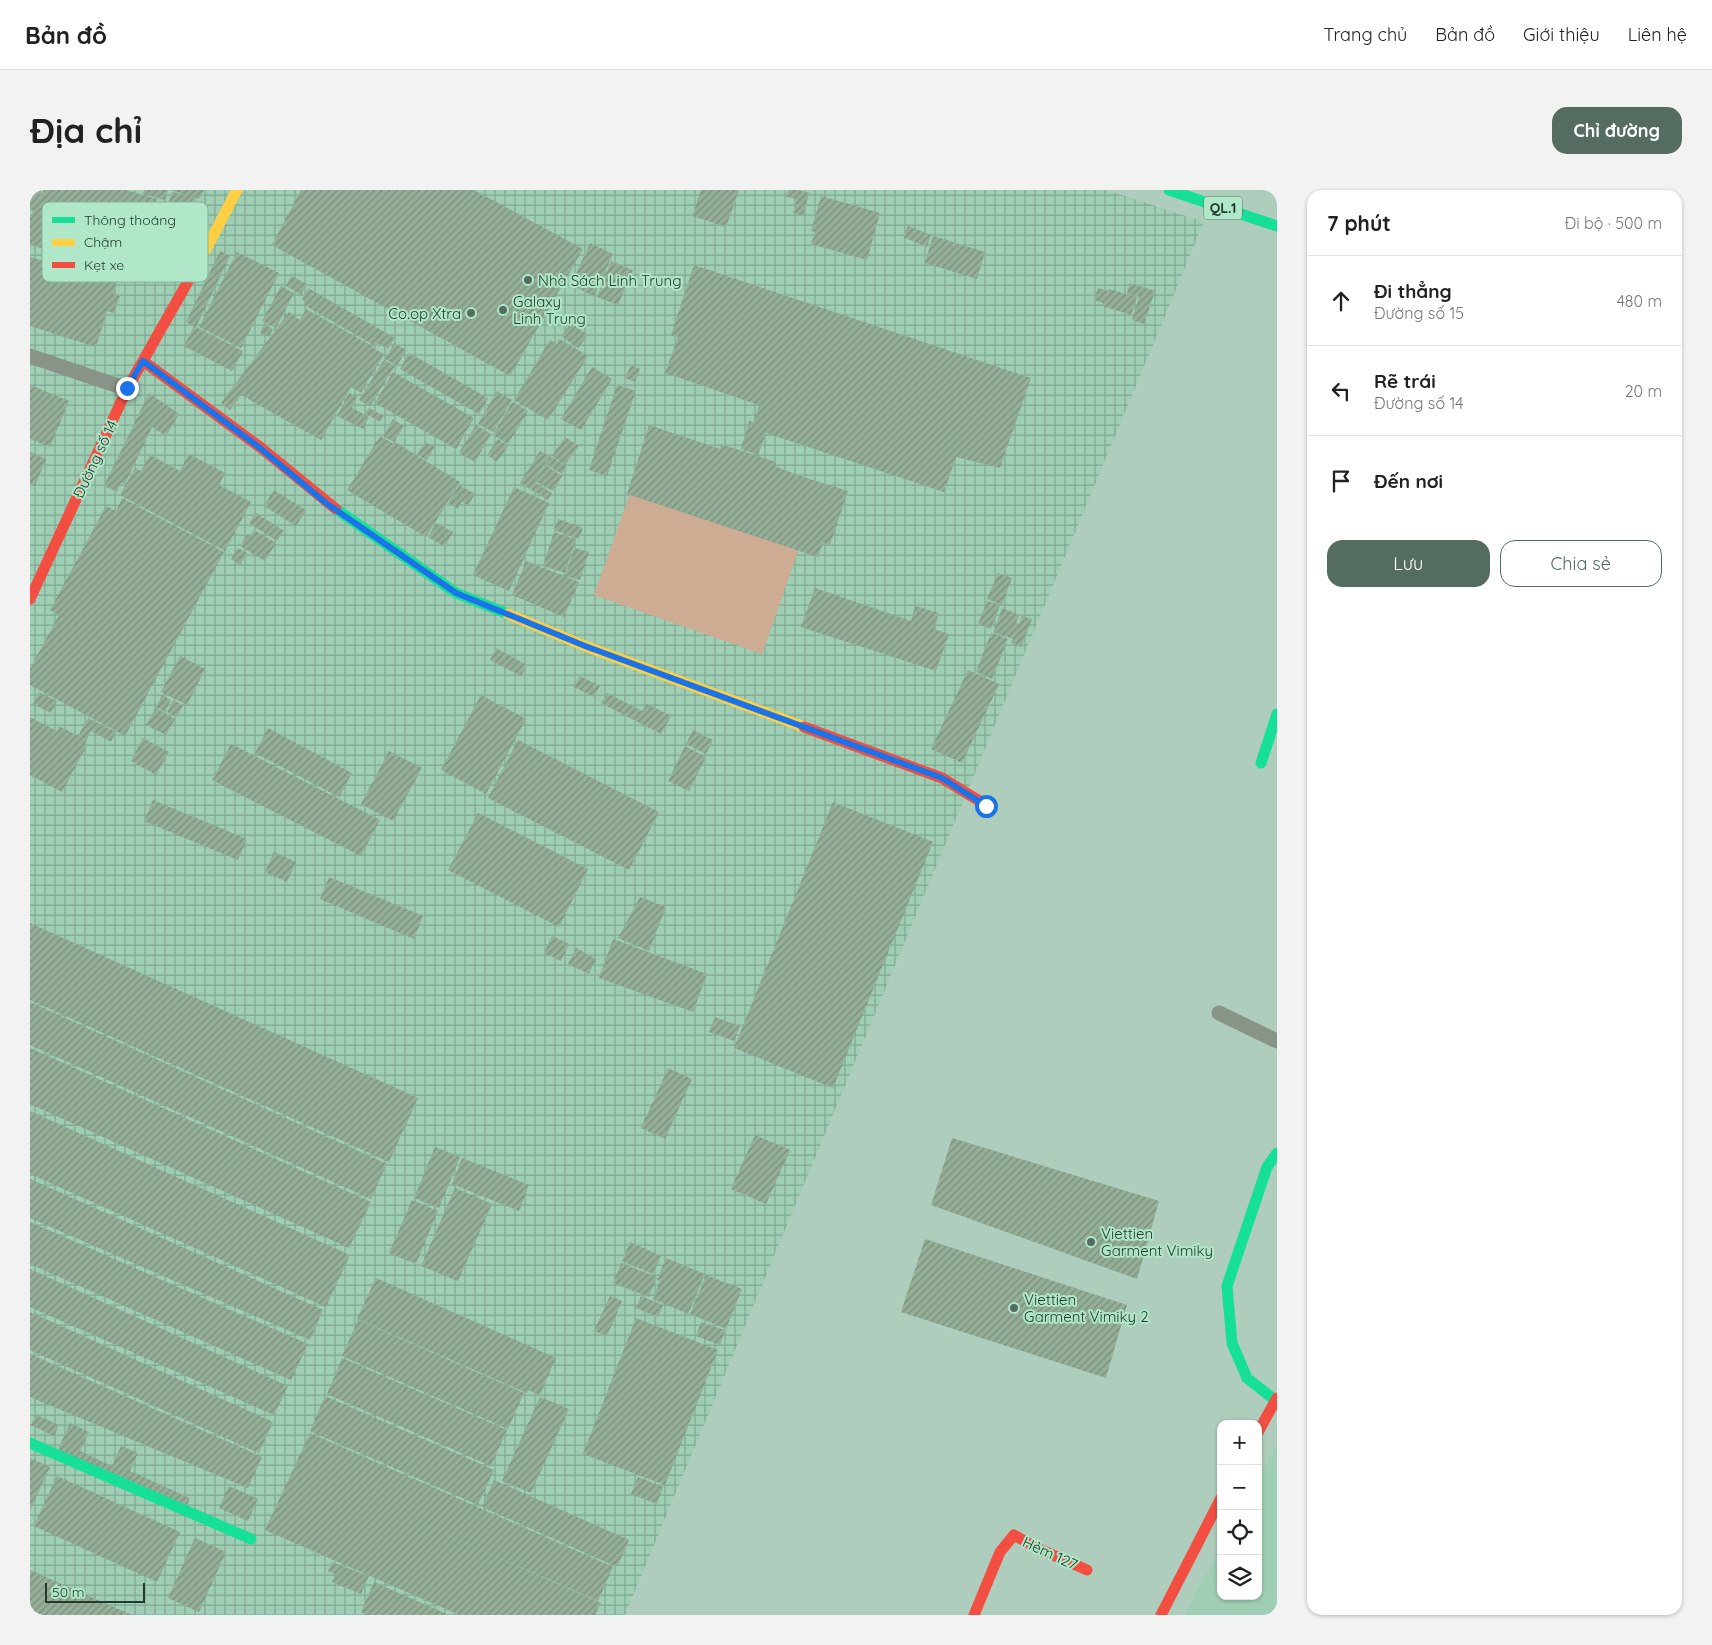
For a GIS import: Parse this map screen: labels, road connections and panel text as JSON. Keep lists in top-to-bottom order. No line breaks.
{"streets":{"main road":["QL.1","Đường số 14","Hẻm 127"]},"places":["Nhà Sách Linh Trung","Galaxy Linh Trung","Co.op Xtra","Viettien Garment Vimiky","Viettien Garment Vimiky 2"],"legend":["Thông thoáng","Chậm","Kẹt xe"],"scale_bar":"50 m","page":{"header":"Bản đồ","nav":["Trang chủ","Bản đồ","Giới thiệu","Liên hệ"],"buttons":["Chỉ đường",["Lưu","Chia sẻ"]],"title":"Địa chỉ","heading":["7 phút","Đi bộ · 500 m"],"list":[["Đi thẳng","Đường số 15","480 m"],["Rẽ trái","Đường số 14","20 m"],"Đến nơi"],"map_buttons":["+","−"],"scale":"50 m"}}
